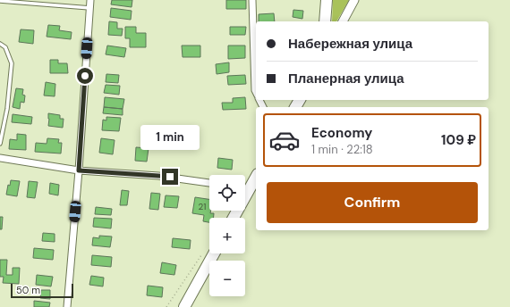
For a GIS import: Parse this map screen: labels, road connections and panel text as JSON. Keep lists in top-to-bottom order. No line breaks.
{"house_numbers":["21"],"scale_bar":"50 m","page":{"banner":["Набережная улица","Планерная улица"],"list":[{"name":"Economy","note":"1 min · 22:18","value":"109 ₽"}],"bubble":"1 min","map_buttons":["+","−"],"buttons":"Confirm","scale":"50 m"}}
